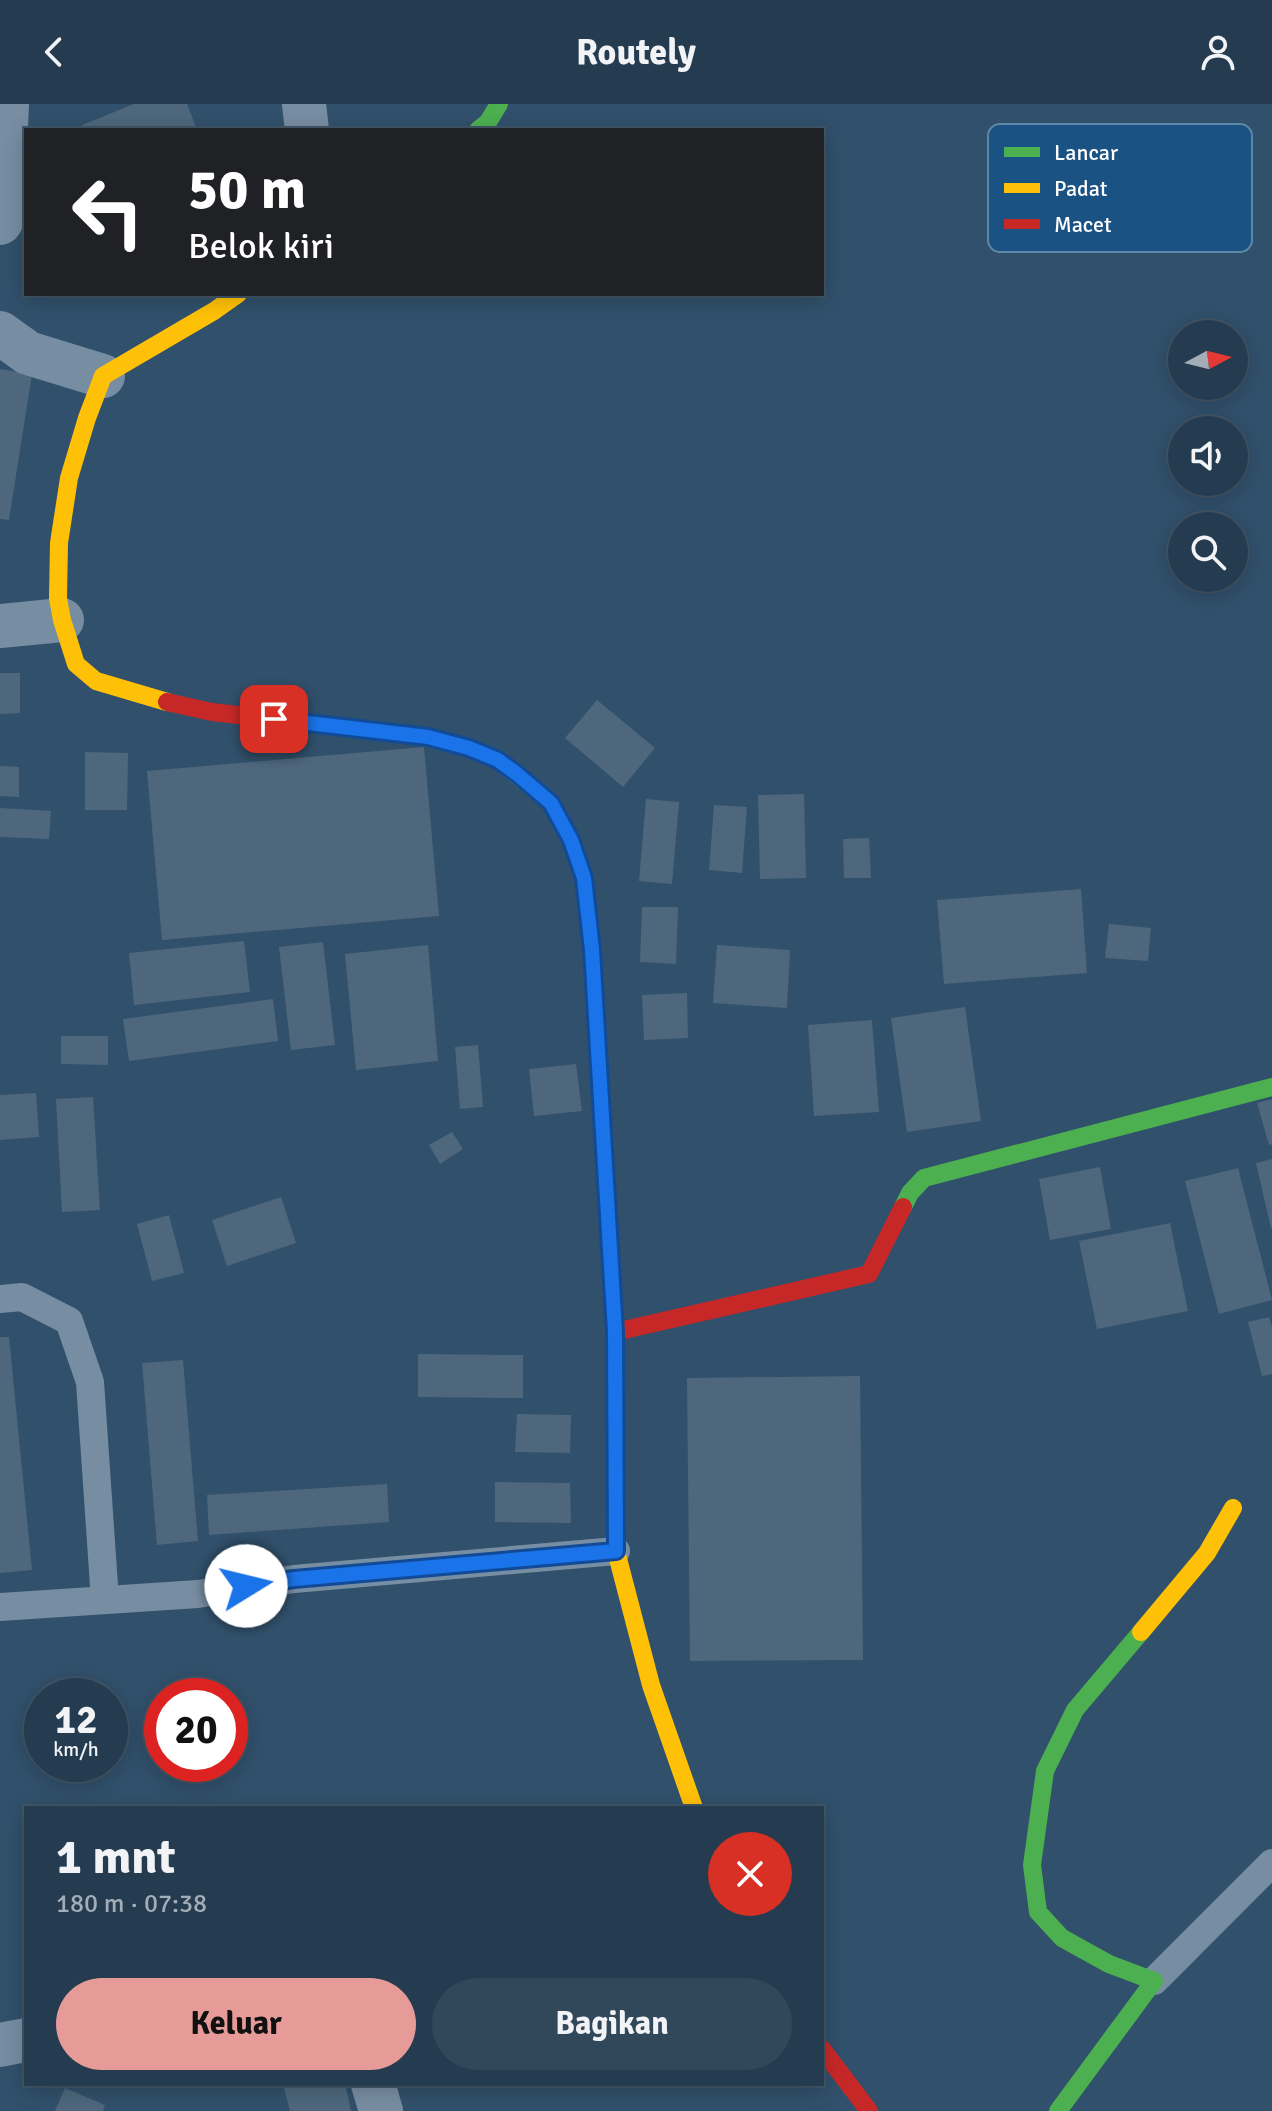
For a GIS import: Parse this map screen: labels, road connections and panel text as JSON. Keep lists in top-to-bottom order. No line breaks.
{"legend":["Lancar","Padat","Macet"],"north":"right","page":{"header":"Routely","turn":["50 m","Belok kiri"],"speed":"12 km/h","limit":"20","heading":["1 mnt","180 m · 07:38"],"buttons":["Keluar","Bagikan"]}}
